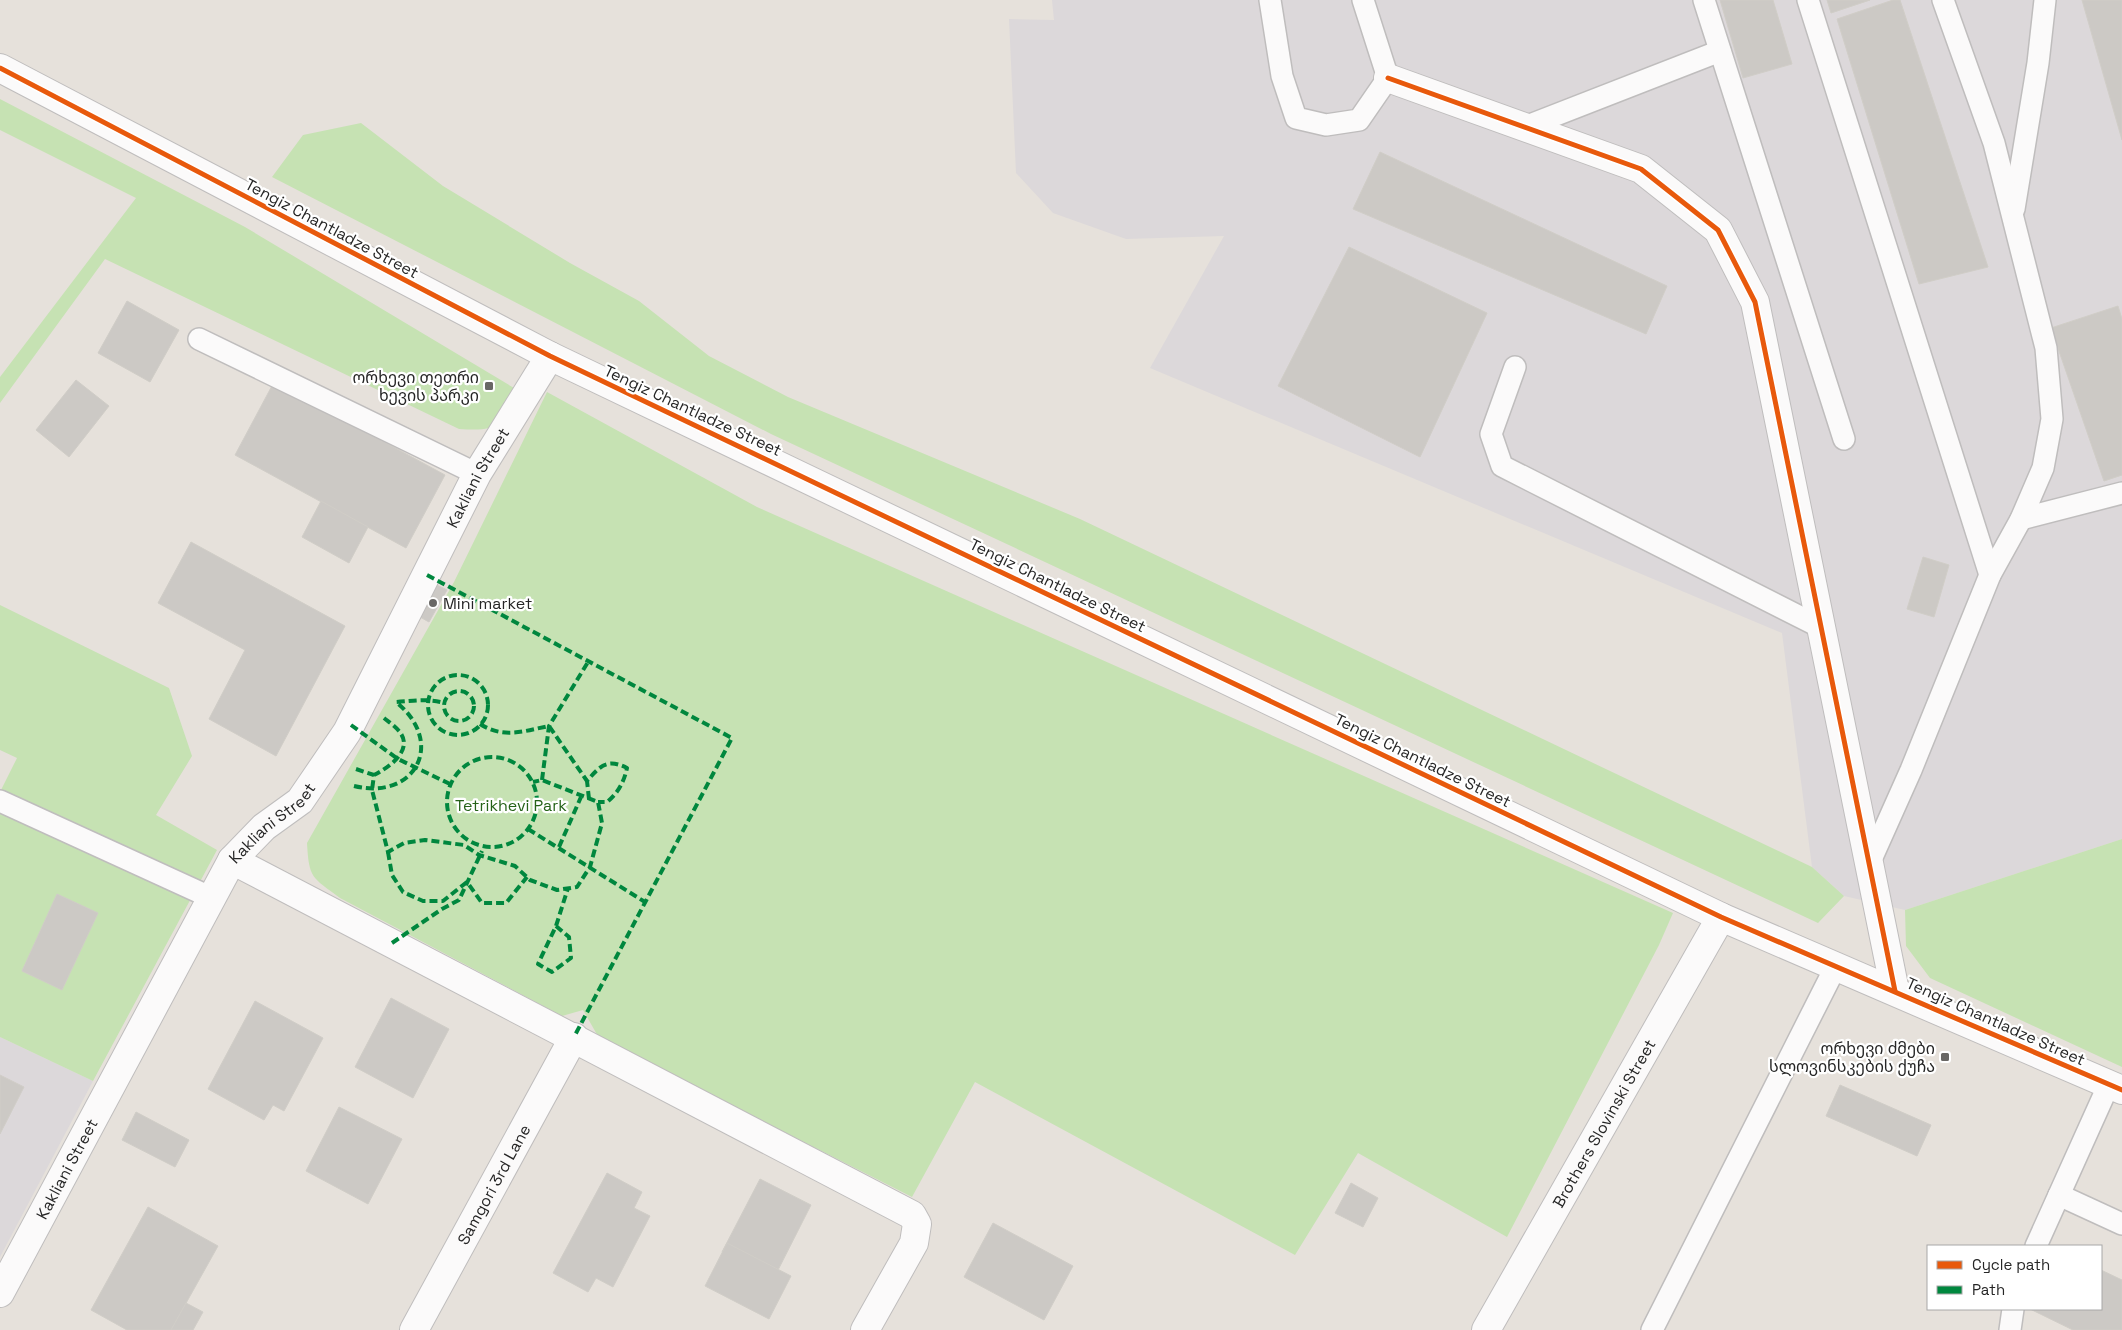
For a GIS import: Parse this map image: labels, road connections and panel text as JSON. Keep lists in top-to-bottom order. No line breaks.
{"streets":{"street":["Tengiz Chantladze Street","Kakliani Street","Brothers Slovinski Street","Samgori 3rd Lane"]},"crossings":[["Tengiz Chantladze Street","Kakliani Street"],["Tengiz Chantladze Street","Brothers Slovinski Street"]],"parks":["Tetrikhevi Park"],"places":{"transit":["ორხევი თეთრი ხევის პარკი","ორხევი ძმები სლოვინსკების ქუჩა"],"other":["Mini market"]},"legend":["Cycle path","Path"]}
